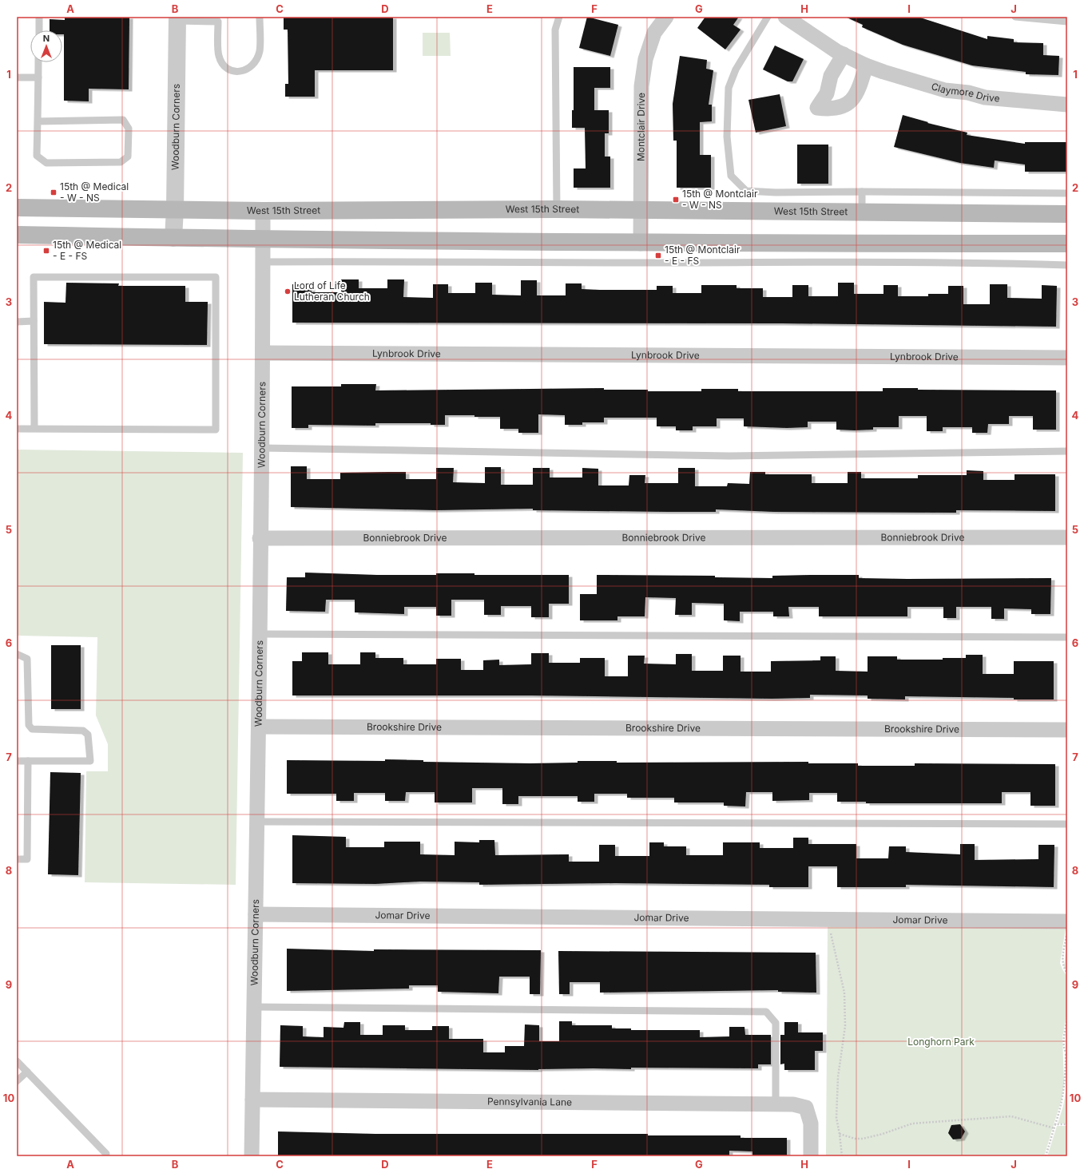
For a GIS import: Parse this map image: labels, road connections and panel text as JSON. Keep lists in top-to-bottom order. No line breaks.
{"streets":{"main road":["West 15th Street"],"street":["Claymore Drive","Woodburn Corners","Montclair Drive","Lynbrook Drive","Bonniebrook Drive","Brookshire Drive","Jomar Drive","Pennsylvania Lane"]},"crossings":[["Woodburn Corners","West 15th Street"],["Woodburn Corners","Lynbrook Drive"],["Woodburn Corners","Bonniebrook Drive"],["Woodburn Corners","Brookshire Drive"],["Woodburn Corners","Jomar Drive"],["Woodburn Corners","Pennsylvania Lane"],["Montclair Drive","West 15th Street"]],"parks":["Longhorn Park"],"places":{"transit":["15th @ Medical - W - NS","15th @ Montclair - W - NS","15th @ Medical - E - FS","15th @ Montclair - E - FS"],"other":["Lord of Life Lutheran Church"]},"north":"top","grid":{"columns":["A","B","C","D","E","F","G","H","I","J"],"rows":["1","2","3","4","5","6","7","8","9","10"]}}
